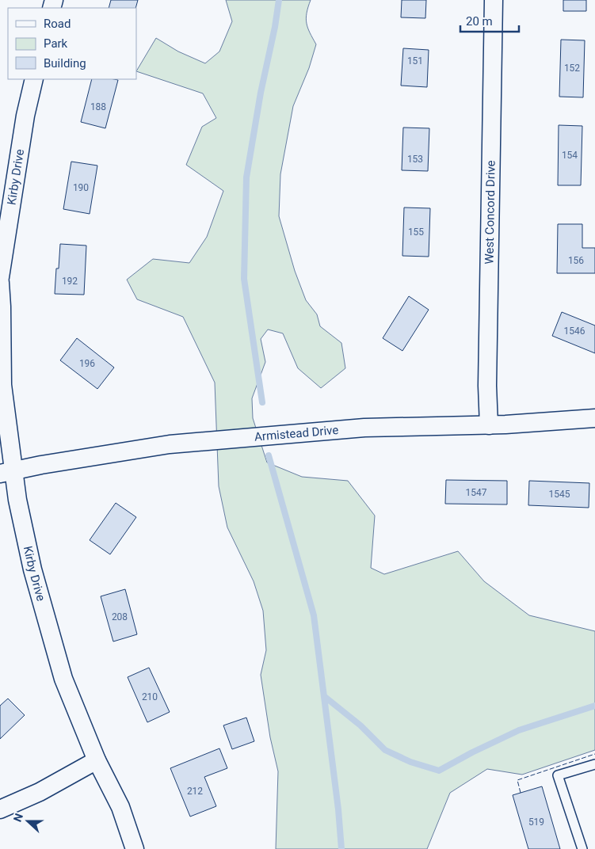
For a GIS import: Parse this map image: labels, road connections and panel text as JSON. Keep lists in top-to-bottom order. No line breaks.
{"streets":{"street":["Kirby Drive","West Concord Drive","Armistead Drive"]},"crossings":[["Kirby Drive","Armistead Drive"],["West Concord Drive","Armistead Drive"]],"house_numbers":["151","152","188","154","153","190","155","156","192","1546","196","1547","1545","208","210","212","519"],"legend":["Road","Park","Building"],"scale_bar":"20 m","north":"left"}
